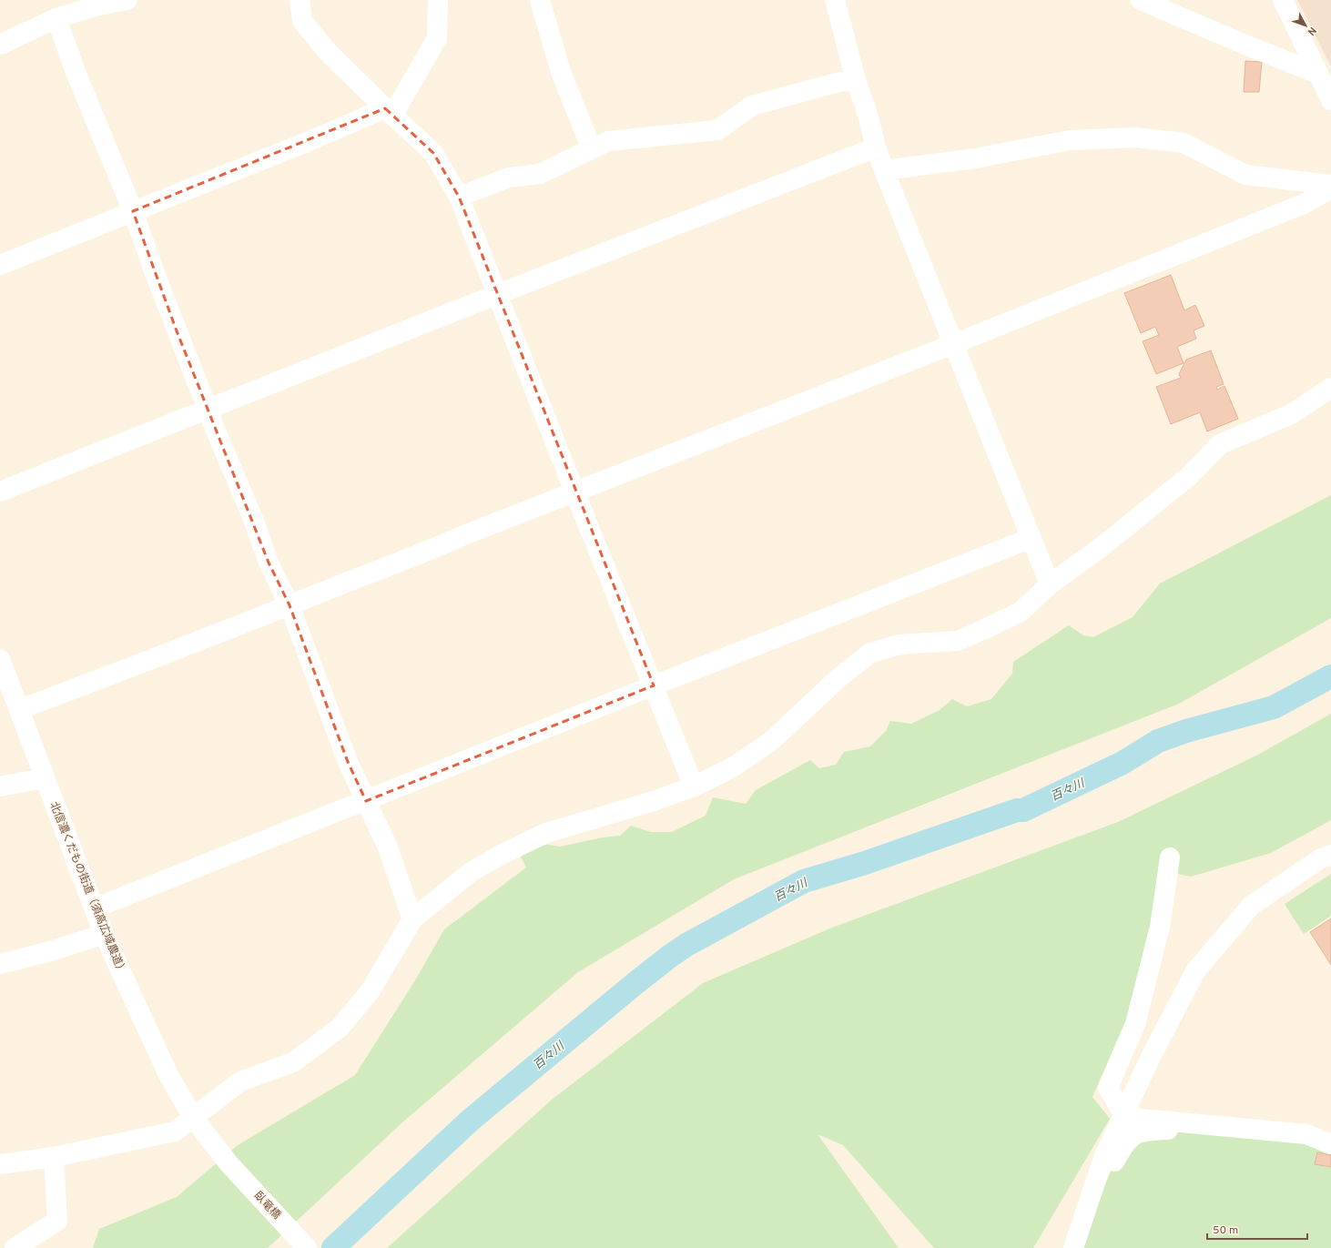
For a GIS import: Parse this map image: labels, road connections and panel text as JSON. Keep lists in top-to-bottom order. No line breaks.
{"streets":{"street":["北信濃くだもの街道（須高広域農道）","臥竜橋"]},"crossings":[["北信濃くだもの街道（須高広域農道）","臥竜橋"]],"water":["百々川"],"scale_bar":"50 m","north":"bottom right"}
